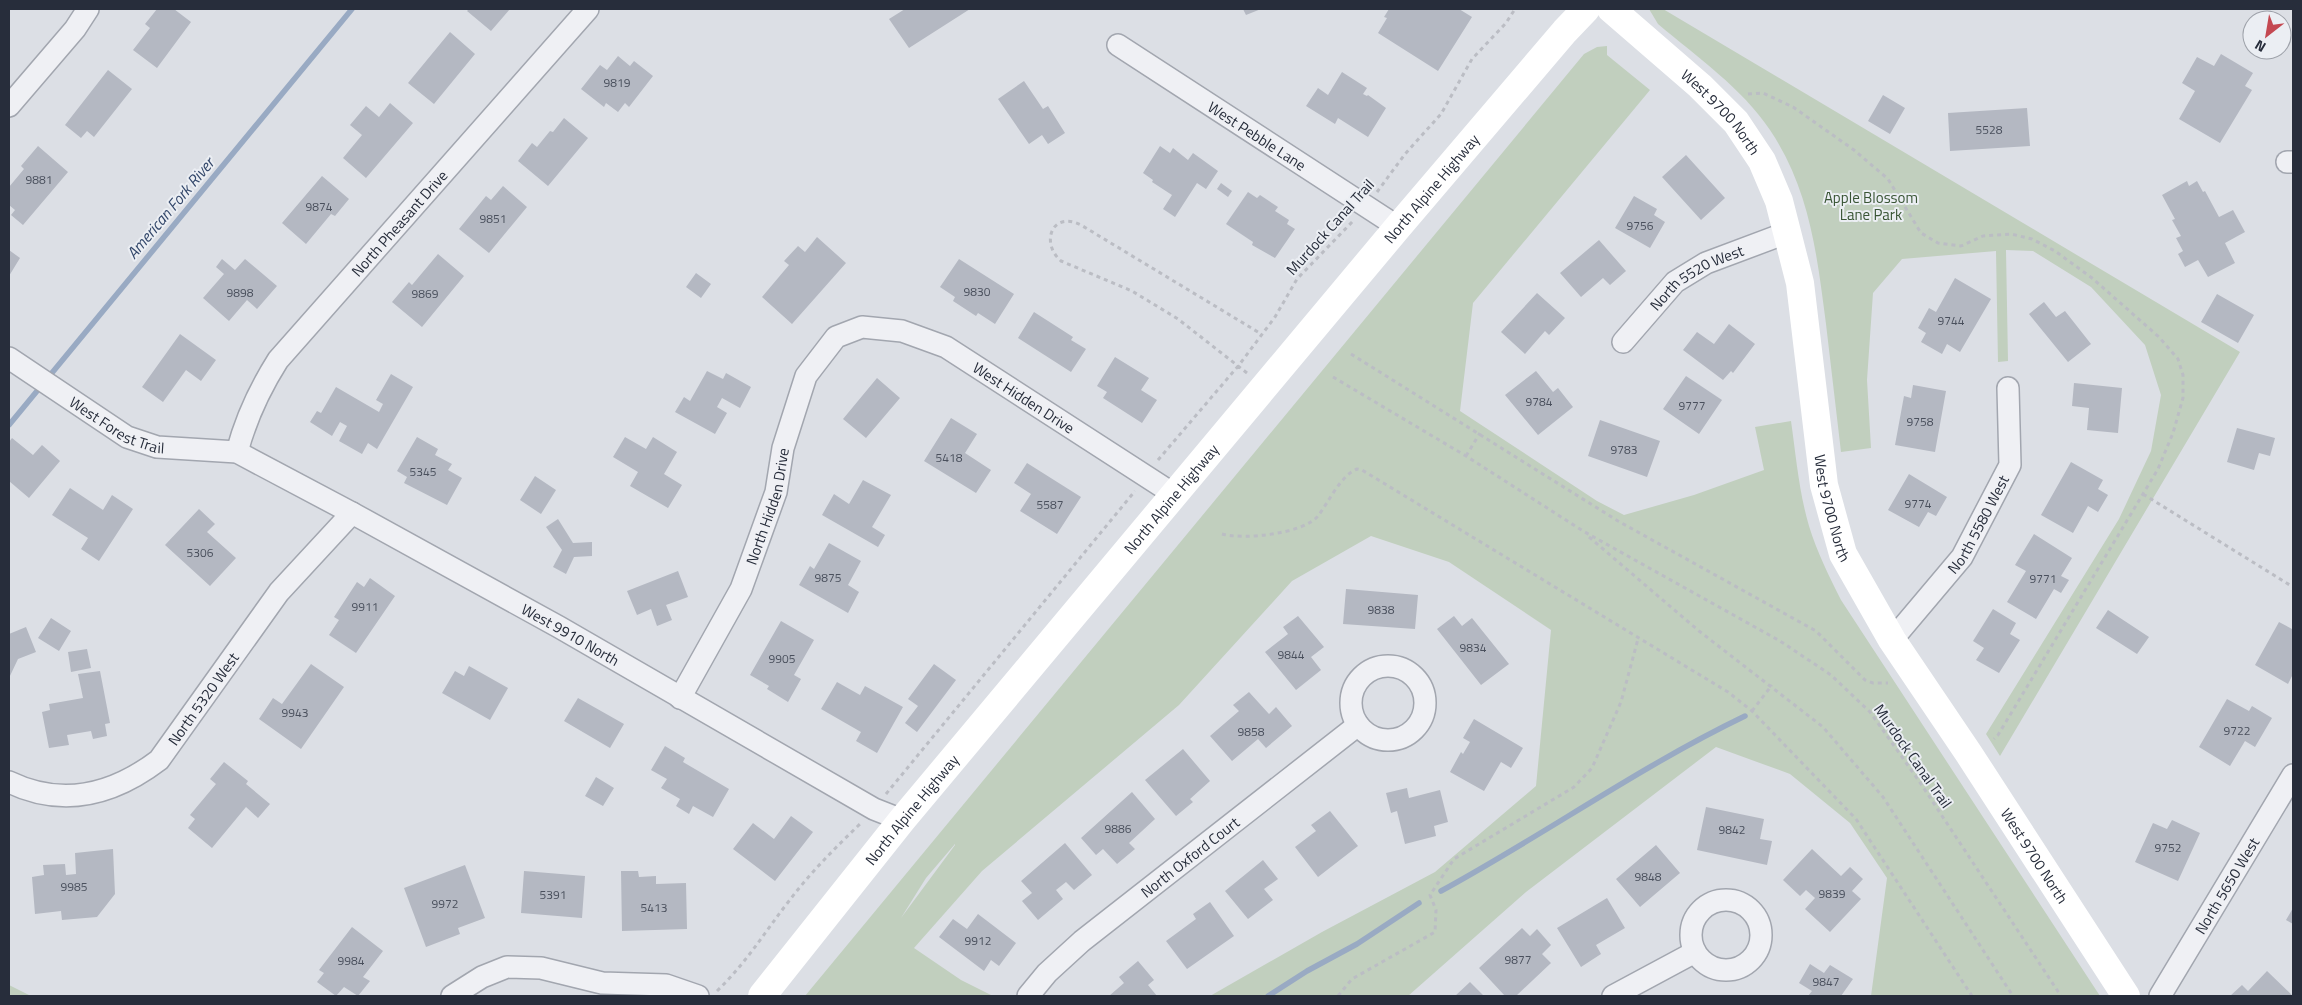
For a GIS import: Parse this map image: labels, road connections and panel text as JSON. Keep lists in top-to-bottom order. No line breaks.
{"streets":{"main road":["West 9700 North","North Alpine Highway"],"street":["West Pebble Lane","North Pheasant Drive","North 5520 West","West Hidden Drive","West Forest Trail","North Hidden Drive","North 5580 West","West 9910 North","North 5320 West","North Oxford Court","North 5650 West"],"path":["Murdock Canal Trail"]},"crossings":[["West 9700 North","North 5520 West"],["West 9700 North","North 5580 West"],["West Pebble Lane","North Alpine Highway"],["West Pebble Lane","Murdock Canal Trail"],["North Alpine Highway","West Hidden Drive"],["North Alpine Highway","West 9910 North"],["North Pheasant Drive","West Forest Trail"],["North Pheasant Drive","West 9910 North"],["Murdock Canal Trail","West Hidden Drive"],["Murdock Canal Trail","West 9910 North"],["West Hidden Drive","North Hidden Drive"],["West Forest Trail","West 9910 North"],["North Hidden Drive","West 9910 North"],["West 9910 North","North 5320 West"]],"water":["American Fork River"],"parks":["Apple Blossom Lane Park"],"house_numbers":["9819","5528","9881","9874","9851","9756","9830","9898","9869","9744","9784","9777","9758","9783","5418","5345","9774","5587","5306","9875","9771","9911","9838","9834","9844","9905","9943","9722","9858","9886","9842","9752","9848","9985","9839","5391","9972","5413","9912","9877","9984","9847"],"north":"bottom left"}
